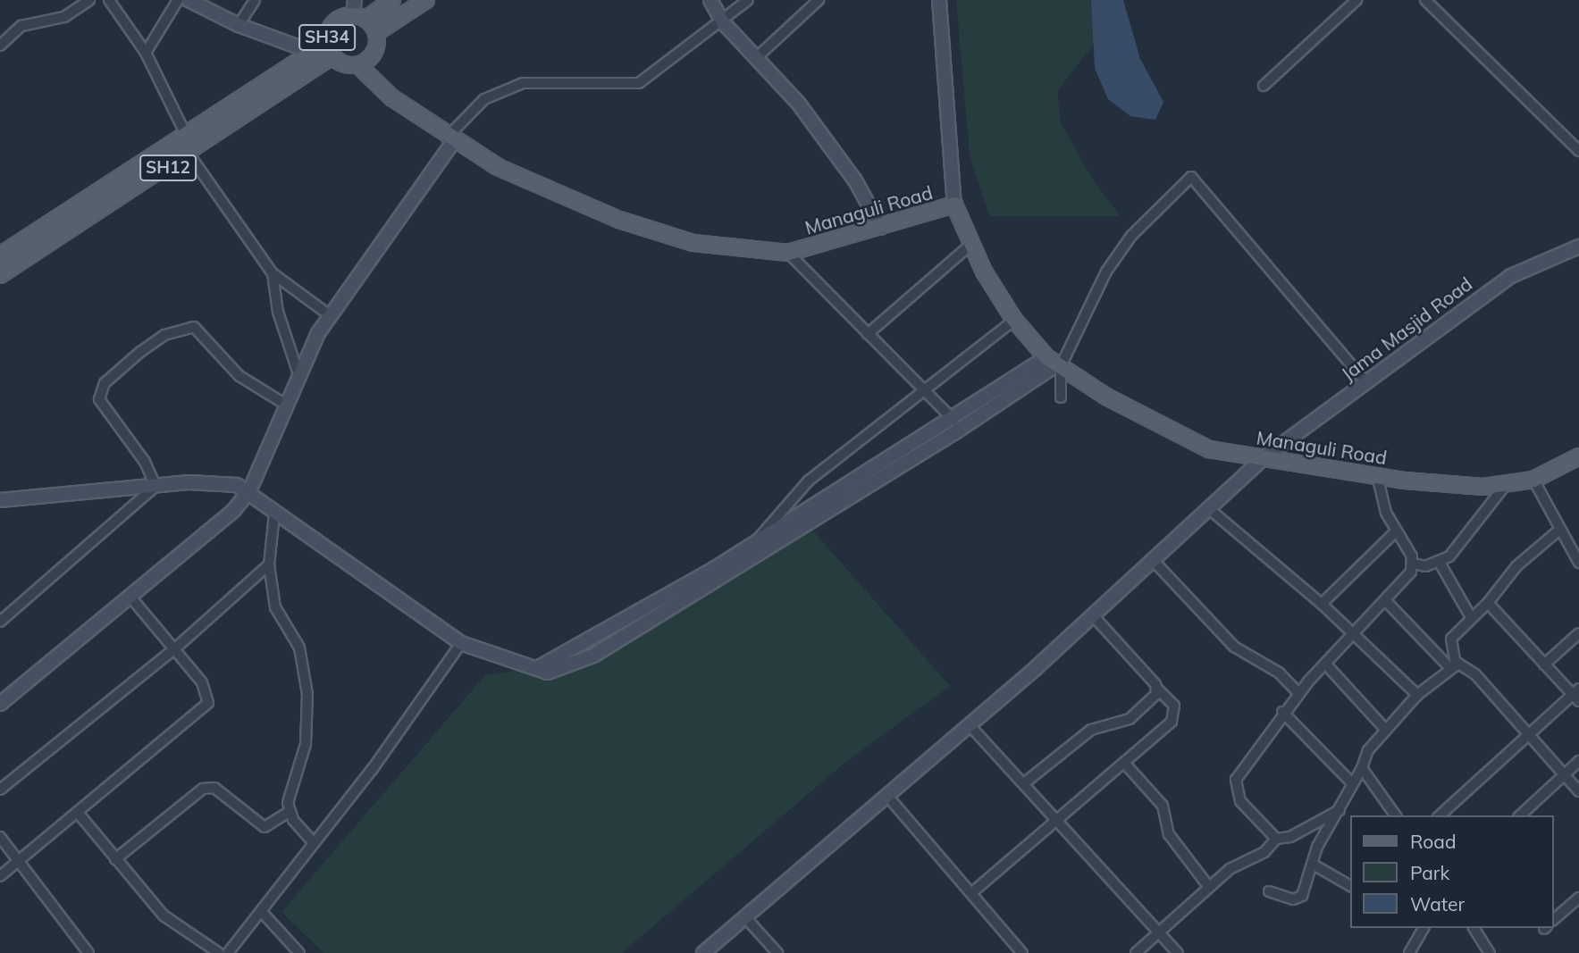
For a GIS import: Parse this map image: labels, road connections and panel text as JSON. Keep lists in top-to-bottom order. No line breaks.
{"streets":{"main road":["SH34","SH12","Managuli Road"],"street":["Jama Masjid Road"]},"crossings":[["SH34","SH12"],["SH34","Managuli Road"],["SH12","Managuli Road"],["Managuli Road","Jama Masjid Road"]],"legend":["Road","Park","Water"]}
